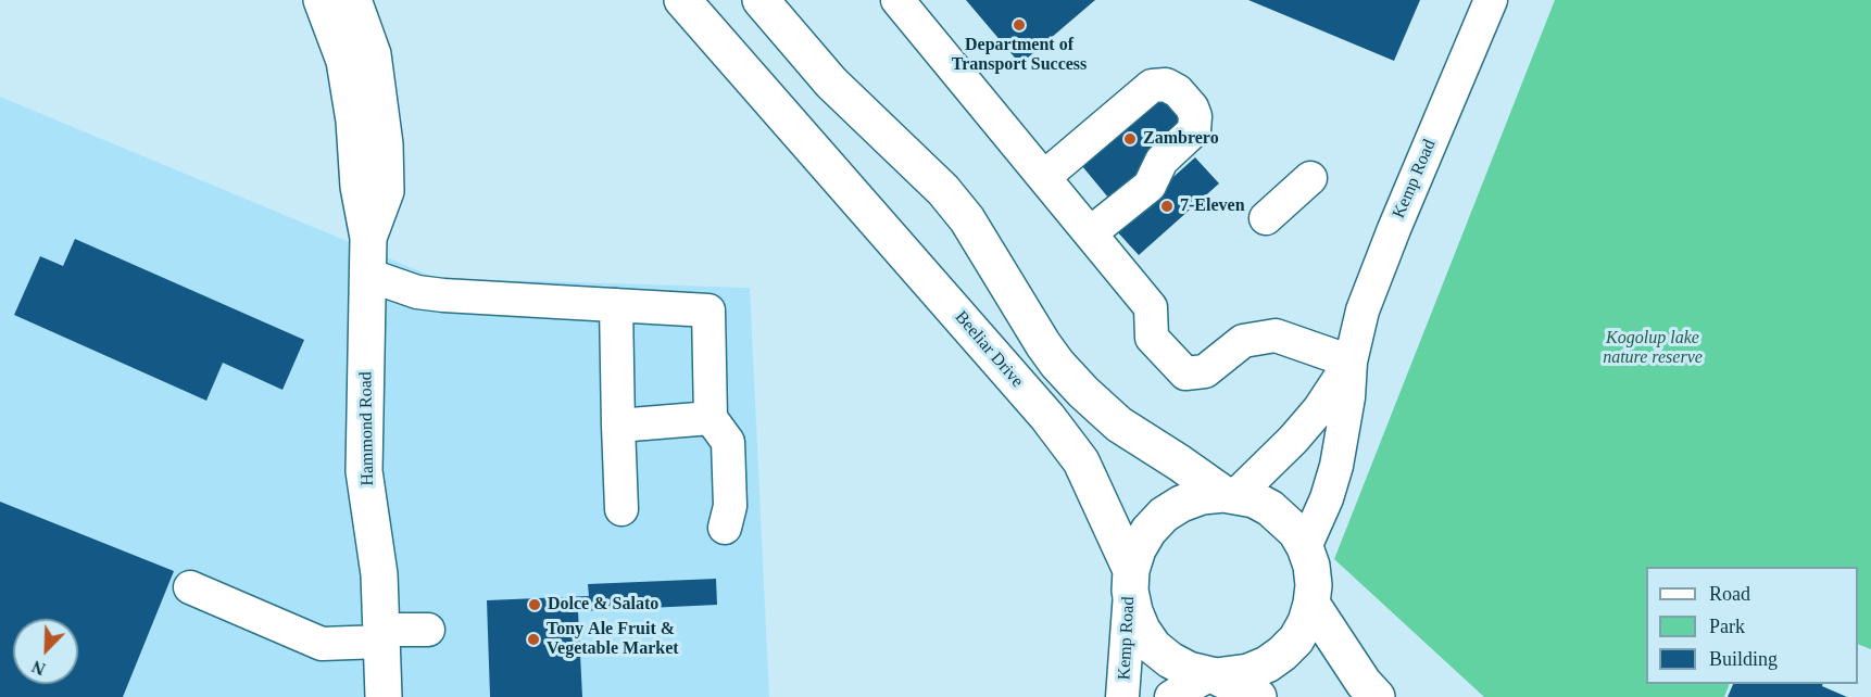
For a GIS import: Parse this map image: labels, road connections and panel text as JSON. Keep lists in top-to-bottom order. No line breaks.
{"streets":{"main road":["Beeliar Drive","Hammond Road"],"street":["Kemp Road"]},"crossings":[["Kemp Road","Beeliar Drive"]],"parks":["Kogolup lake nature reserve"],"places":["Department of Transport Success","Zambrero","7-Eleven","Dolce & Salato","Tony Ale Fruit & Vegetable Market"],"legend":["Road","Park","Building"],"north":"bottom left"}
